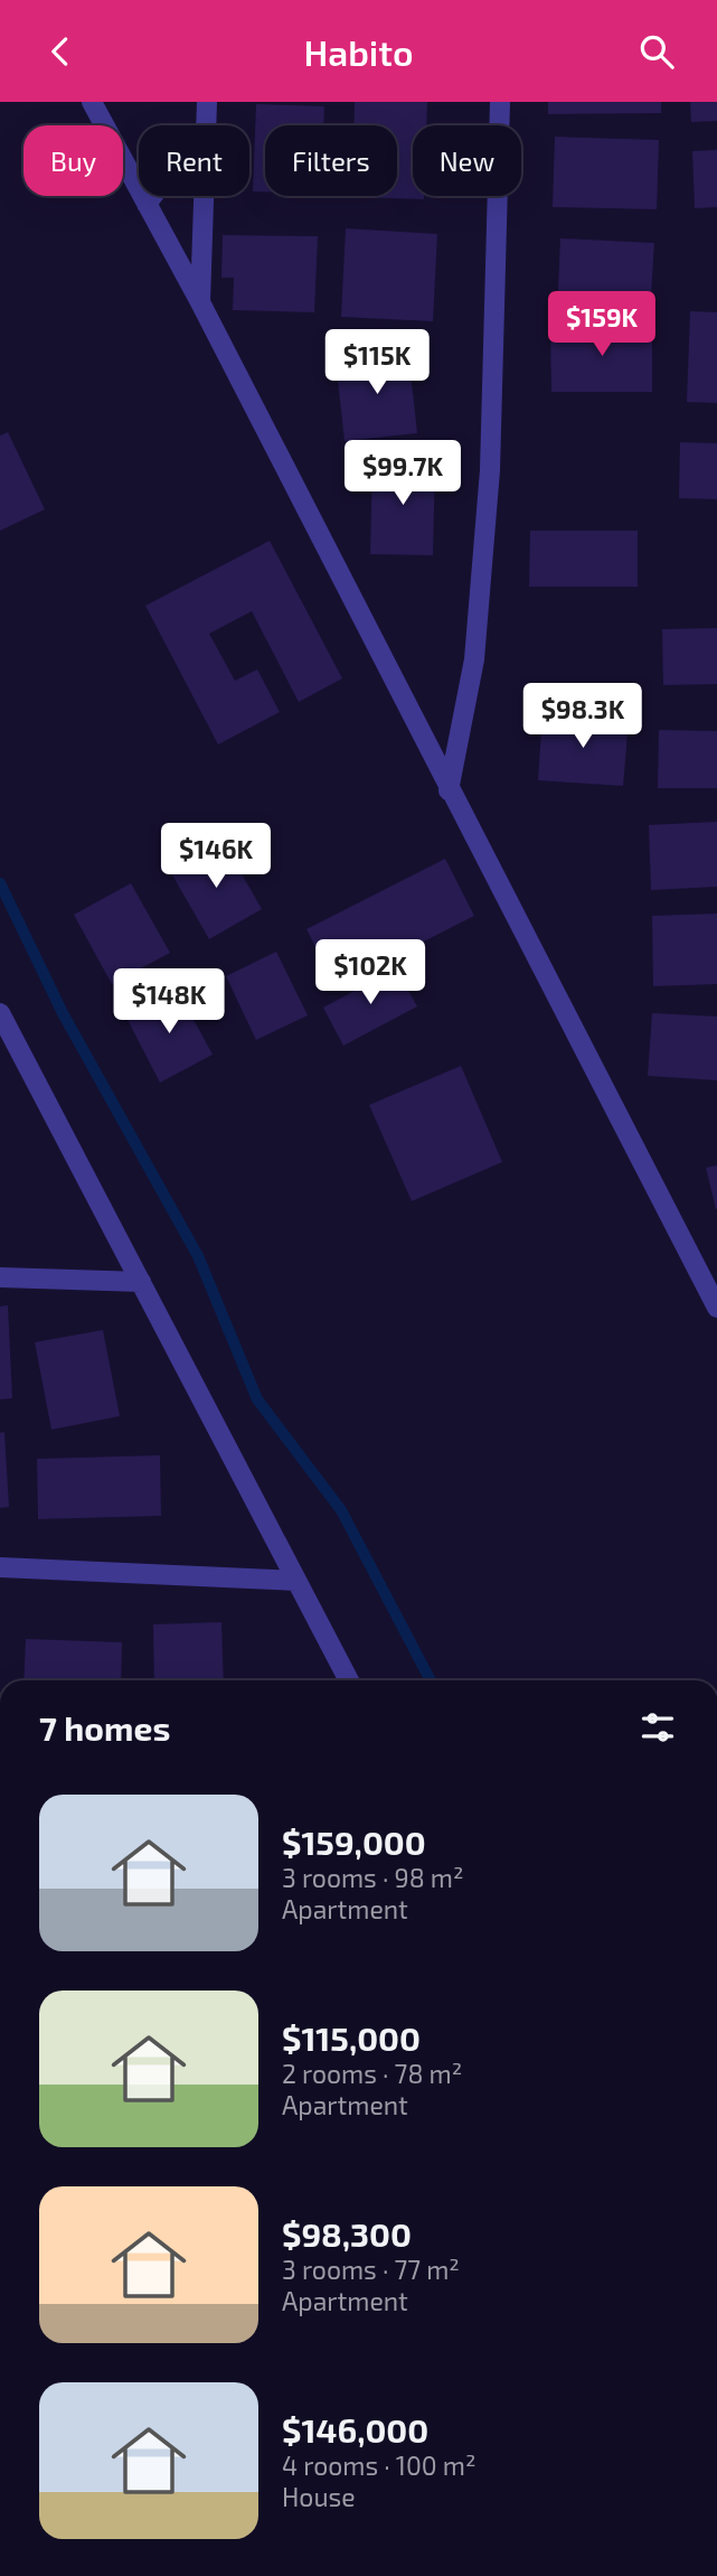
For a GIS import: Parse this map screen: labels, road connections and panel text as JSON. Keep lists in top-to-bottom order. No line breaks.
{"page":{"header":"Habito","chip":["Buy","Rent","Filters","New"],"price":["$159K","$115K","$99.7K","$98.3K","$146K","$102K","$148K"],"heading":"7 homes","list":[{"name":"$159,000","note":"3 rooms · 98 m² · Apartment"},{"name":"$115,000","note":"2 rooms · 78 m² · Apartment"},{"name":"$98,300","note":"3 rooms · 77 m² · Apartment"},{"name":"$146,000","note":"4 rooms · 100 m² · House"}]}}
